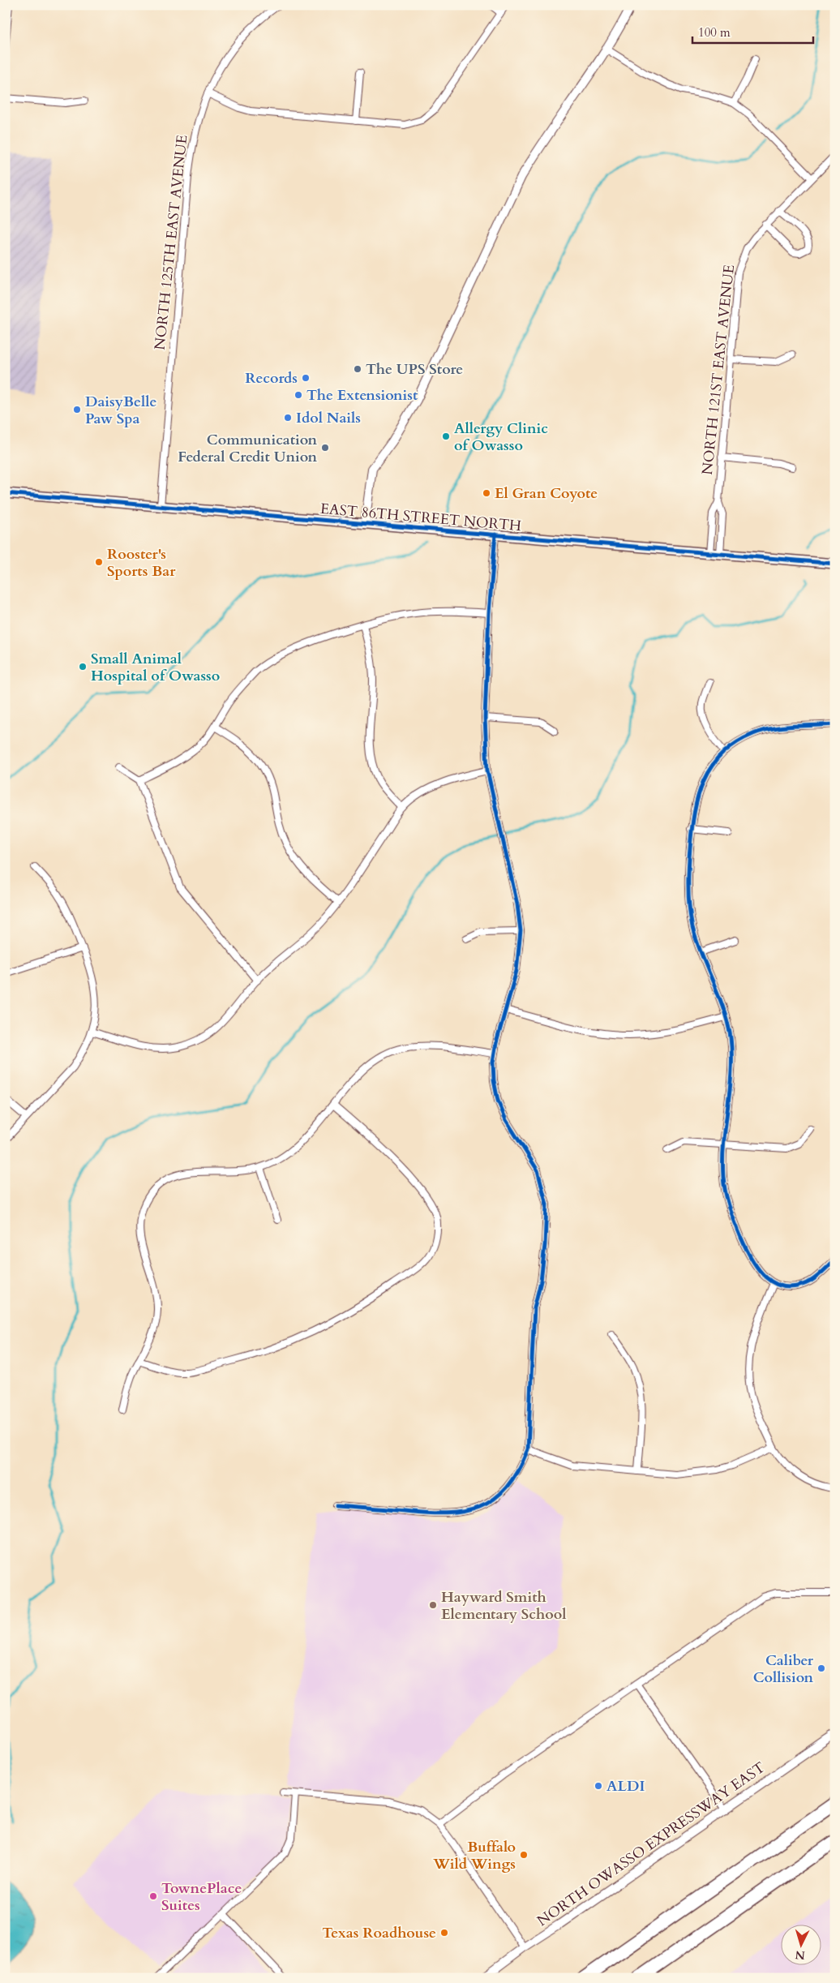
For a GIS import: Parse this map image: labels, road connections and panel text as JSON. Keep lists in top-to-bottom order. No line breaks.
{"streets":{"main road":["EAST 86TH STREET NORTH"],"street":["NORTH 125TH EAST AVENUE","NORTH 121ST EAST AVENUE","NORTH OWASSO EXPRESSWAY EAST"]},"crossings":[["NORTH 125TH EAST AVENUE","EAST 86TH STREET NORTH"],["NORTH 121ST EAST AVENUE","EAST 86TH STREET NORTH"]],"places":["The UPS Store","Records","The Extensionist","DaisyBelle Paw Spa","Idol Nails","Allergy Clinic of Owasso","Communication Federal Credit Union","El Gran Coyote","Rooster's Sports Bar","Small Animal Hospital of Owasso","Hayward Smith Elementary School","Caliber Collision","ALDI","Buffalo Wild Wings","TownePlace Suites","Texas Roadhouse"],"scale_bar":"100 m","north":"bottom"}
